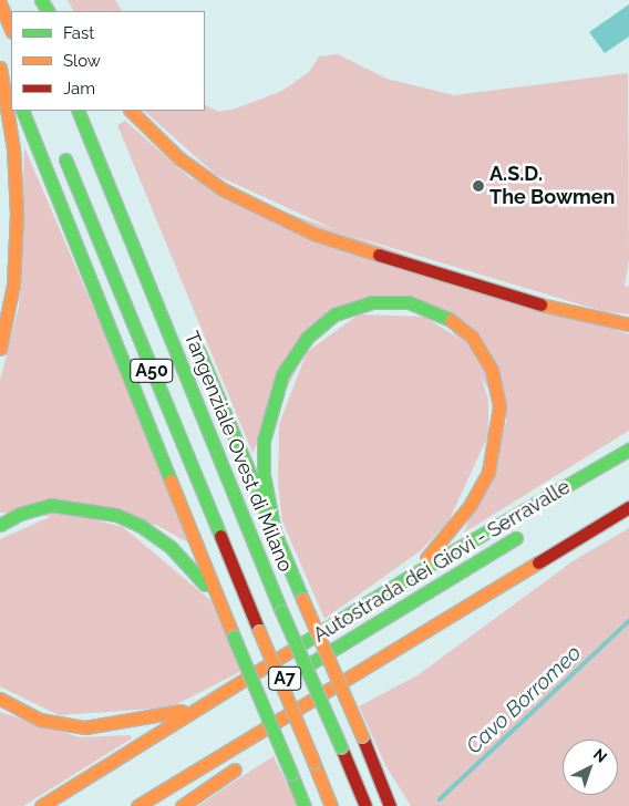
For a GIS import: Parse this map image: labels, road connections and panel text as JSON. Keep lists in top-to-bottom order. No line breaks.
{"streets":{"highway":["A50","Tangenziale Ovest di Milano","Autostrada dei Giovi - Serravalle","A7"]},"water":["Cavo Borromeo"],"places":["A.S.D. The Bowmen"],"legend":["Fast","Slow","Jam"],"north":"top right"}
